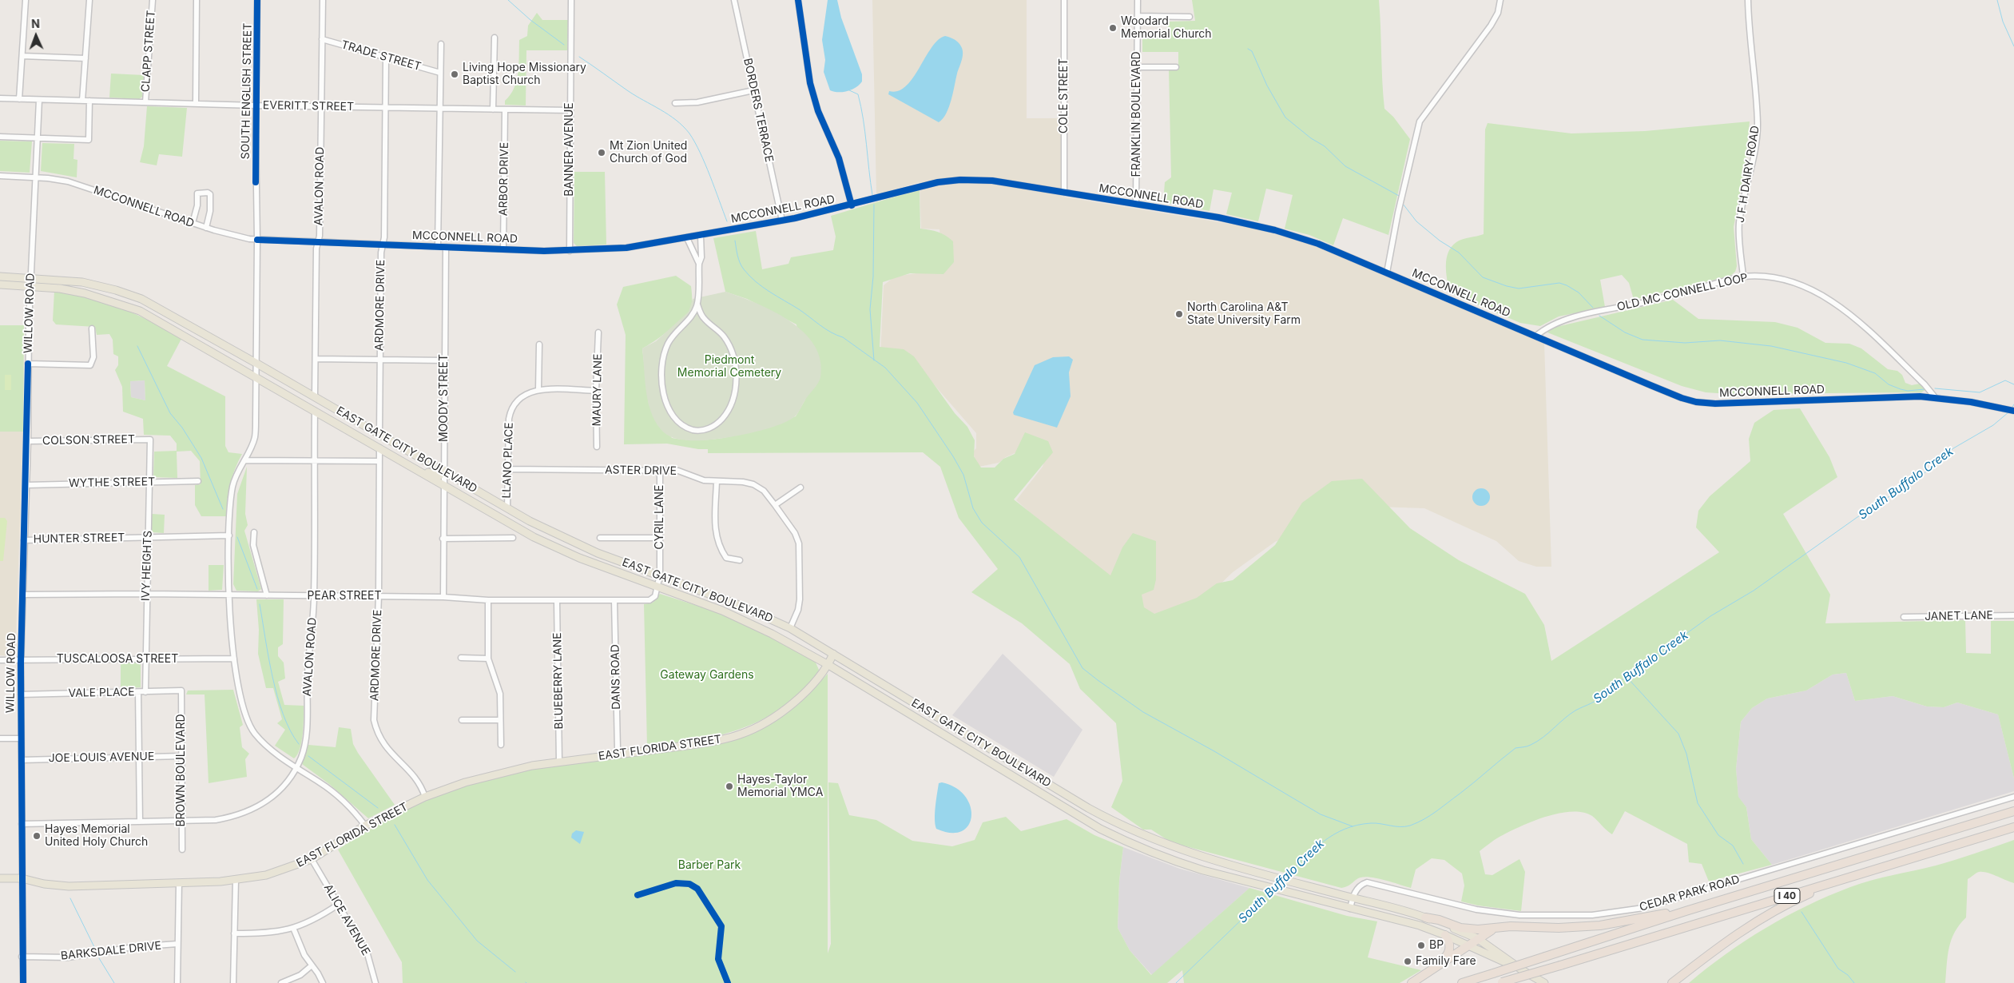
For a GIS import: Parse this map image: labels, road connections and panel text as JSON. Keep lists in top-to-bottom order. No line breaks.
{"streets":{"highway":["I 40"],"main road":["EAST GATE CITY BOULEVARD","EAST FLORIDA STREET"],"street":["CLAPP STREET","TRADE STREET","SOUTH ENGLISH STREET","COLE STREET","EVERITT STREET","BORDERS TERRACE","FRANKLIN BOULEVARD","BANNER AVENUE","J F H DAIRY ROAD","ARBOR DRIVE","AVALON ROAD","MCCONNELL ROAD","OLD MC CONNELL LOOP","ARDMORE DRIVE","WILLOW ROAD","MAURY LANE","MOODY STREET","COLSON STREET","LLANO PLACE","ASTER DRIVE","WYTHE STREET","CYRIL LANE","HUNTER STREET","IVY HEIGHTS","PEAR STREET","JANET LANE","TUSCALOOSA STREET","DANS ROAD","BLUEBERRY LANE","VALE PLACE","JOE LOUIS AVENUE","BROWN BOULEVARD","CEDAR PARK ROAD","ALICE AVENUE","BARKSDALE DRIVE"]},"crossings":[["CLAPP STREET","EVERITT STREET"],["TRADE STREET","AVALON ROAD"],["TRADE STREET","ARDMORE DRIVE"],["SOUTH ENGLISH STREET","EVERITT STREET"],["SOUTH ENGLISH STREET","AVALON ROAD"],["SOUTH ENGLISH STREET","MCCONNELL ROAD"],["SOUTH ENGLISH STREET","EAST GATE CITY BOULEVARD"],["SOUTH ENGLISH STREET","HUNTER STREET"],["SOUTH ENGLISH STREET","PEAR STREET"],["SOUTH ENGLISH STREET","TUSCALOOSA STREET"],["SOUTH ENGLISH STREET","EAST FLORIDA STREET"],["COLE STREET","MCCONNELL ROAD"],["EVERITT STREET","BANNER AVENUE"],["EVERITT STREET","ARBOR DRIVE"],["EVERITT STREET","AVALON ROAD"],["EVERITT STREET","ARDMORE DRIVE"],["EVERITT STREET","WILLOW ROAD"],["BORDERS TERRACE","MCCONNELL ROAD"],["FRANKLIN BOULEVARD","MCCONNELL ROAD"],["BANNER AVENUE","MCCONNELL ROAD"],["J F H DAIRY ROAD","OLD MC CONNELL LOOP"],["ARBOR DRIVE","MCCONNELL ROAD"],["AVALON ROAD","MCCONNELL ROAD"],["AVALON ROAD","WILLOW ROAD"],["AVALON ROAD","EAST GATE CITY BOULEVARD"],["AVALON ROAD","PEAR STREET"],["AVALON ROAD","BROWN BOULEVARD"],["MCCONNELL ROAD","OLD MC CONNELL LOOP"],["MCCONNELL ROAD","ARDMORE DRIVE"],["MCCONNELL ROAD","WILLOW ROAD"],["MCCONNELL ROAD","MOODY STREET"],["ARDMORE DRIVE","EAST GATE CITY BOULEVARD"],["ARDMORE DRIVE","PEAR STREET"],["ARDMORE DRIVE","EAST FLORIDA STREET"],["WILLOW ROAD","COLSON STREET"],["WILLOW ROAD","EAST GATE CITY BOULEVARD"],["WILLOW ROAD","WYTHE STREET"],["WILLOW ROAD","HUNTER STREET"],["WILLOW ROAD","PEAR STREET"],["WILLOW ROAD","TUSCALOOSA STREET"],["WILLOW ROAD","VALE PLACE"],["WILLOW ROAD","EAST FLORIDA STREET"],["WILLOW ROAD","JOE LOUIS AVENUE"],["WILLOW ROAD","BARKSDALE DRIVE"],["MAURY LANE","LLANO PLACE"],["MOODY STREET","EAST GATE CITY BOULEVARD"],["MOODY STREET","PEAR STREET"],["COLSON STREET","IVY HEIGHTS"],["EAST GATE CITY BOULEVARD","LLANO PLACE"],["EAST GATE CITY BOULEVARD","ASTER DRIVE"],["EAST GATE CITY BOULEVARD","CYRIL LANE"],["EAST GATE CITY BOULEVARD","PEAR STREET"],["EAST GATE CITY BOULEVARD","EAST FLORIDA STREET"],["EAST GATE CITY BOULEVARD","CEDAR PARK ROAD"],["LLANO PLACE","ASTER DRIVE"],["ASTER DRIVE","CYRIL LANE"],["WYTHE STREET","IVY HEIGHTS"],["CYRIL LANE","PEAR STREET"],["HUNTER STREET","IVY HEIGHTS"],["IVY HEIGHTS","PEAR STREET"],["IVY HEIGHTS","TUSCALOOSA STREET"],["IVY HEIGHTS","VALE PLACE"],["PEAR STREET","DANS ROAD"],["PEAR STREET","BLUEBERRY LANE"],["DANS ROAD","EAST FLORIDA STREET"],["BLUEBERRY LANE","EAST FLORIDA STREET"],["VALE PLACE","BROWN BOULEVARD"],["EAST FLORIDA STREET","ALICE AVENUE"],["JOE LOUIS AVENUE","BROWN BOULEVARD"]],"water":["South Buffalo Creek"],"parks":["Piedmont Memorial Cemetery","Gateway Gardens","Barber Park"],"places":["Woodard Memorial Church","Living Hope Missionary Baptist Church","Mt Zion United Church of God","North Carolina A&T State University Farm","Hayes-Taylor Memorial YMCA","Hayes Memorial United Holy Church","BP","Family Fare"],"north":"top"}
